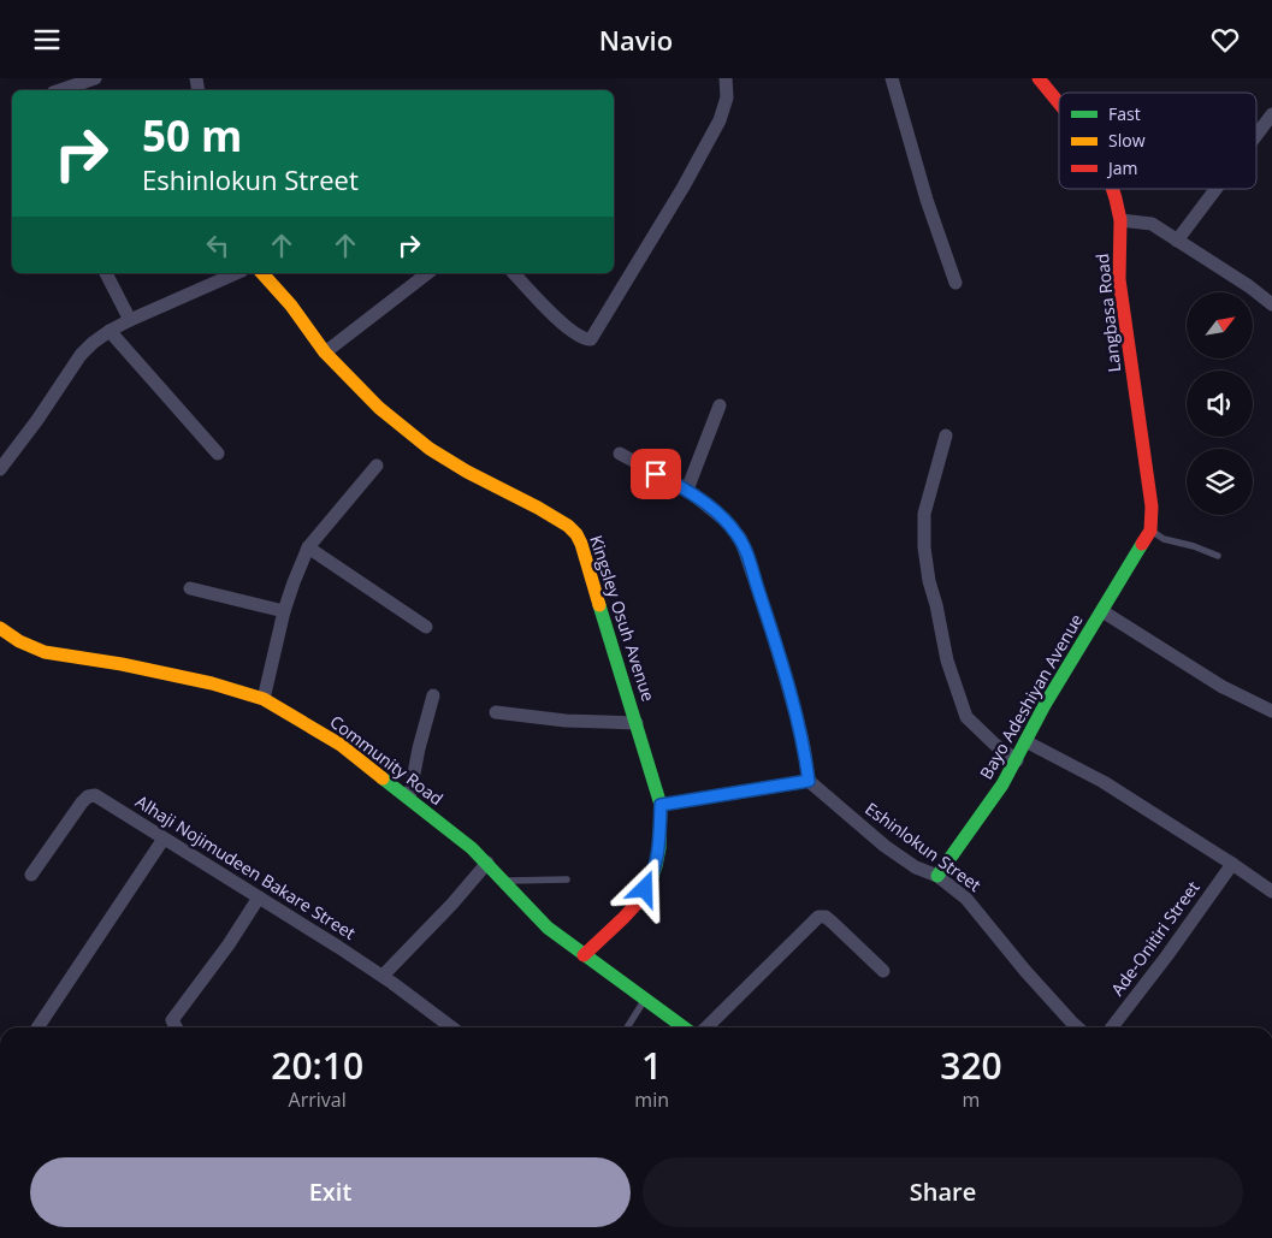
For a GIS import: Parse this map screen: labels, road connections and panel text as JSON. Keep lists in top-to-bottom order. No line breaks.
{"streets":{"street":["Langbasa Road","Kingsley Osuh Avenue","Bayo Adeshiyan Avenue","Community Road","Eshinlokun Street","Alhaji Nojimudeen Bakare Street","Ade-Onitiri Street"]},"crossings":[["Langbasa Road","Bayo Adeshiyan Avenue"],["Kingsley Osuh Avenue","Community Road"],["Bayo Adeshiyan Avenue","Eshinlokun Street"]],"legend":["Fast","Slow","Jam"],"north":"top right","page":{"header":"Navio","turn":["50 m","Eshinlokun Street"],"eta":["20:10","Arrival","1","min","320","m"],"buttons":["Exit","Share"]}}
